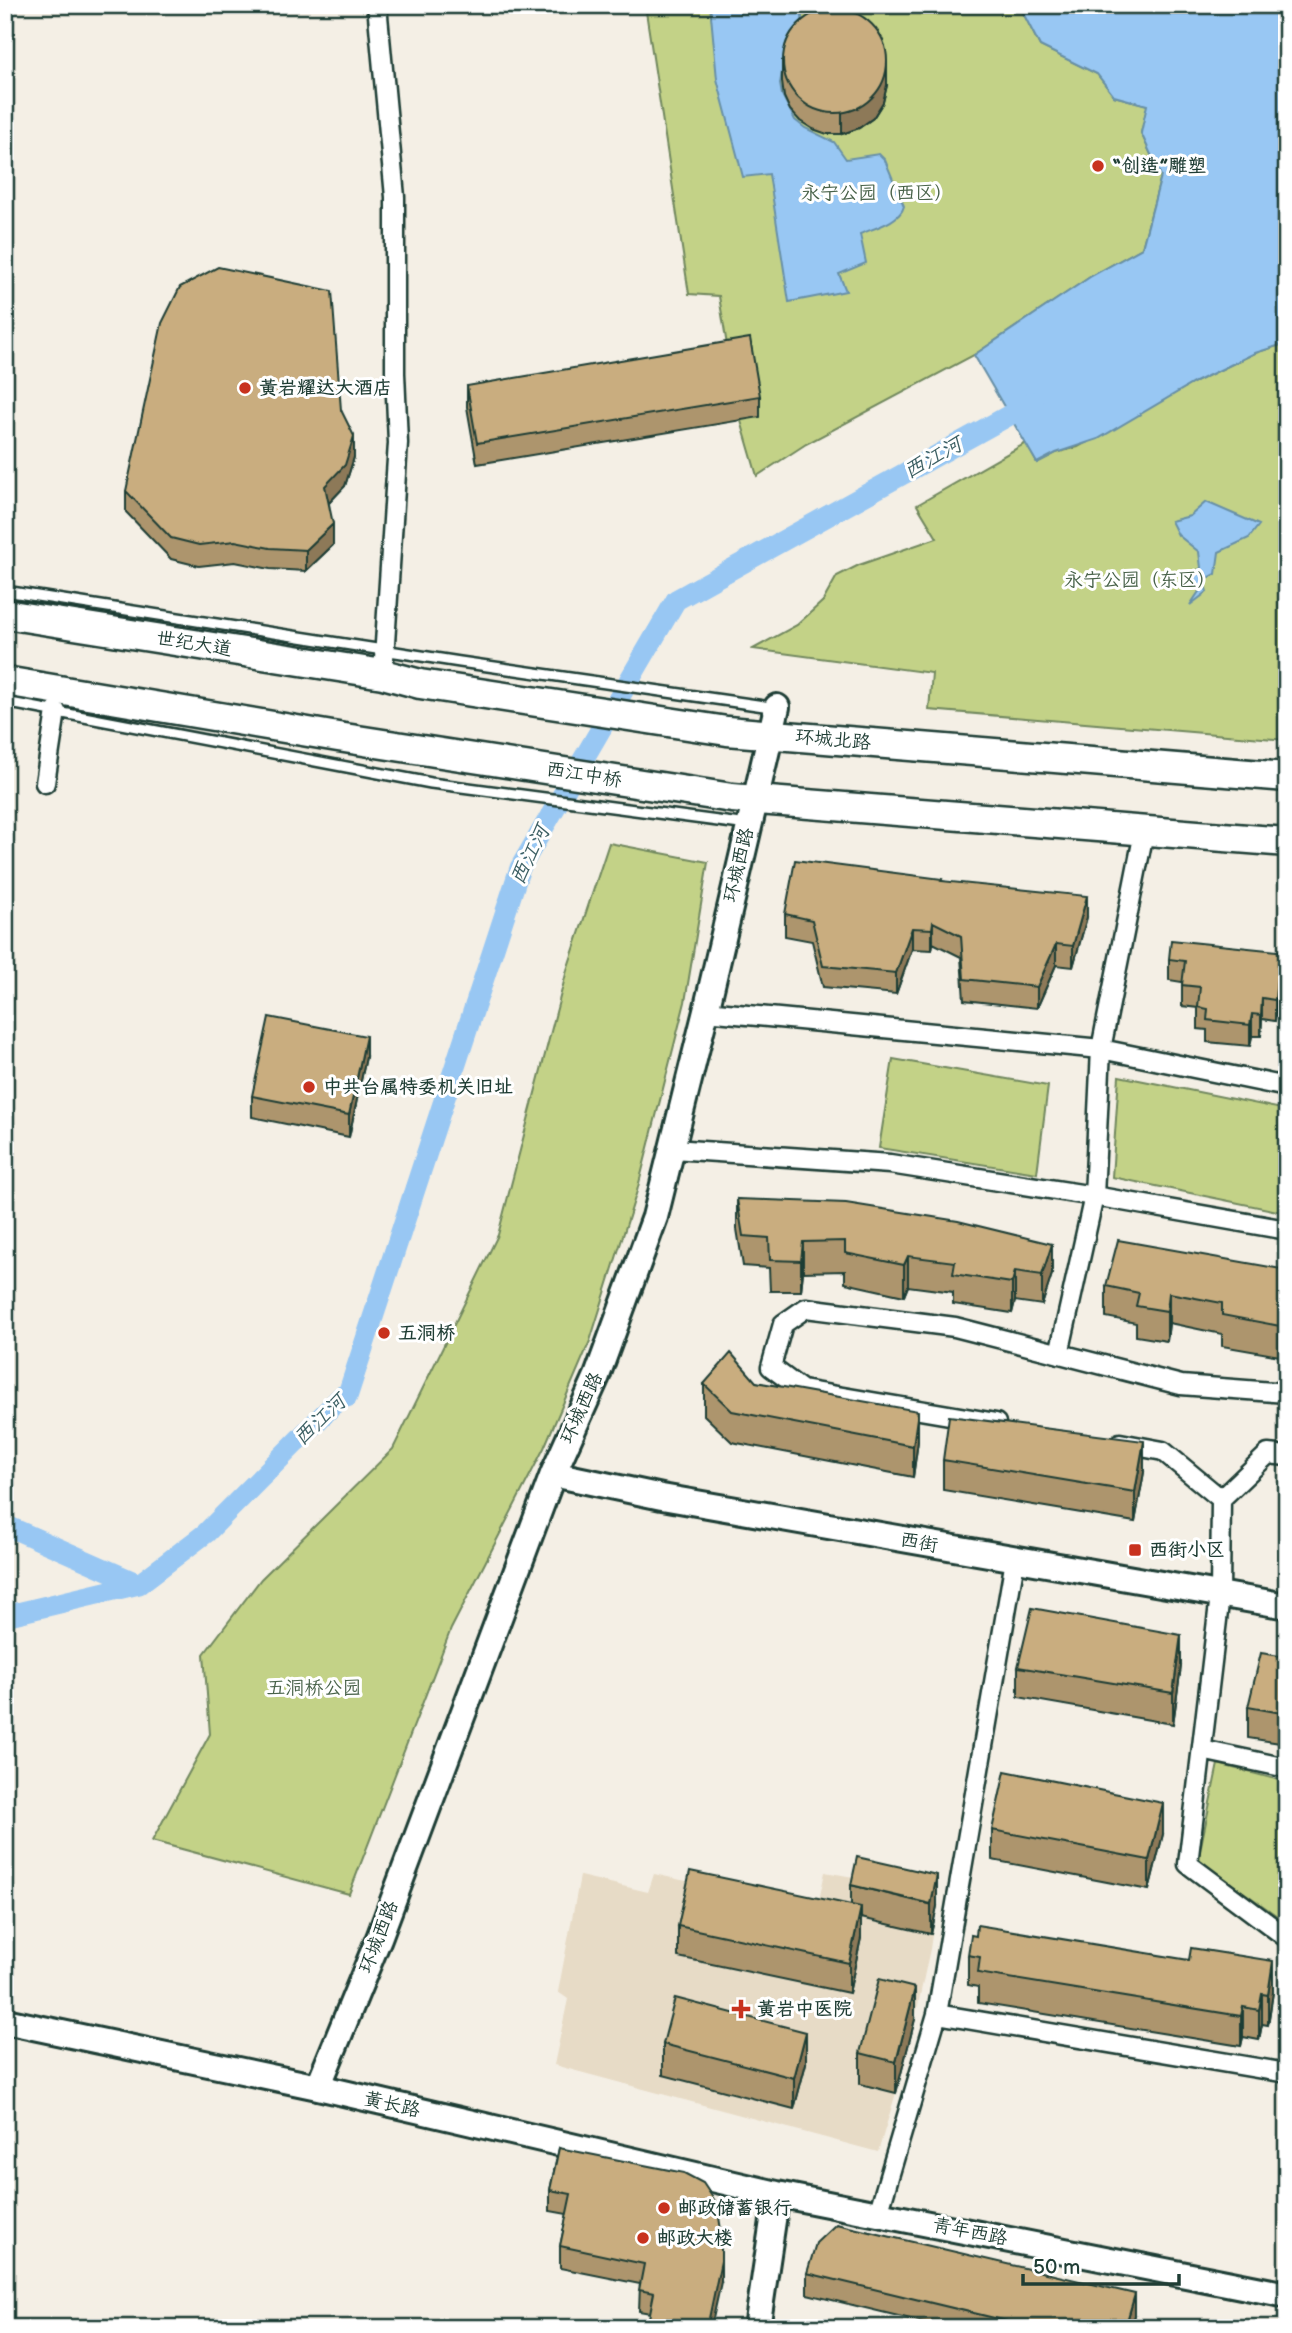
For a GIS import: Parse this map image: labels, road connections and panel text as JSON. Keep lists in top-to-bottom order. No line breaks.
{"streets":{"main road":["世纪大道","环城北路","西江中桥","环城西路","西街","黄长路","青年西路"]},"crossings":[["世纪大道","环城北路"],["环城北路","环城西路"],["西江中桥","环城西路"],["环城西路","西街"],["环城西路","黄长路"],["黄长路","青年西路"]],"water":["西江河"],"parks":["永宁公园（西区）","永宁公园（东区）","五洞桥公园"],"places":{"other":["“创造”雕塑","黄岩耀达大酒店","中共台属特委机关旧址","五洞桥","邮政储蓄银行","邮政大楼"],"transit":["西街小区"],"health":["黄岩中医院"]},"scale_bar":"50 m"}
